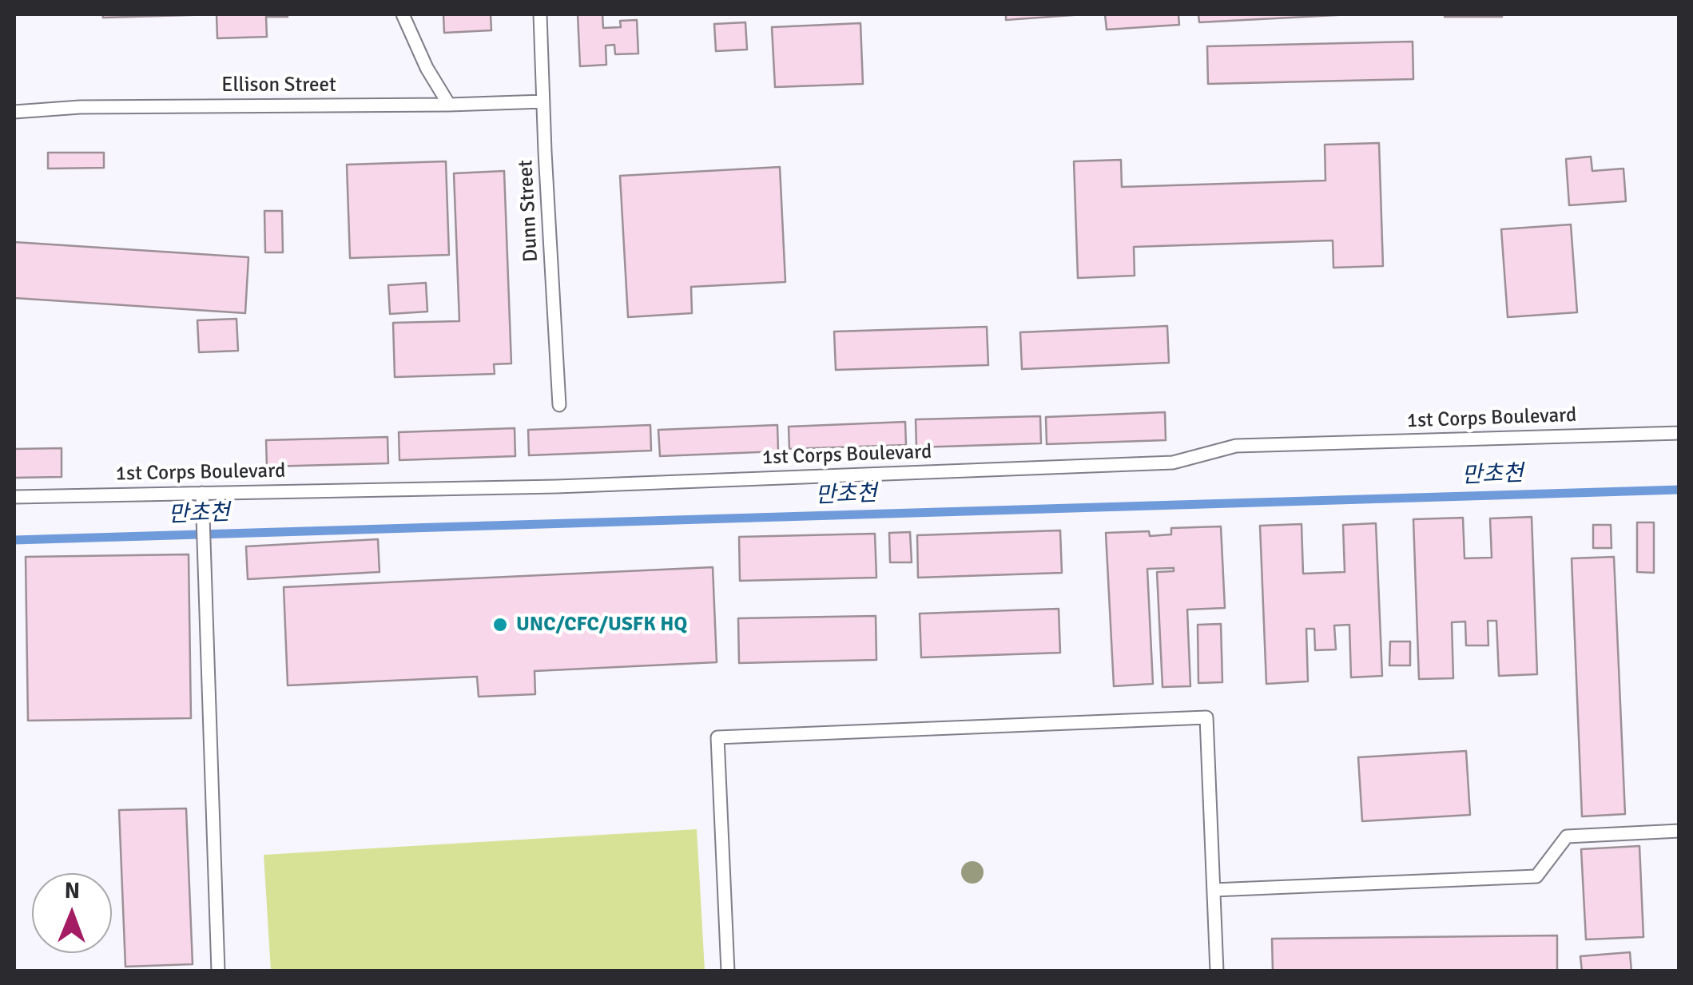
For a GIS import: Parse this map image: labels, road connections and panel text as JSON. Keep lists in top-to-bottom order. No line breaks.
{"streets":{"lane":["Ellison Street","Dunn Street","1st Corps Boulevard"]},"crossings":[["Ellison Street","Dunn Street"]],"water":["만초천"],"places":["UNC/CFC/USFK HQ"],"north":"top"}
